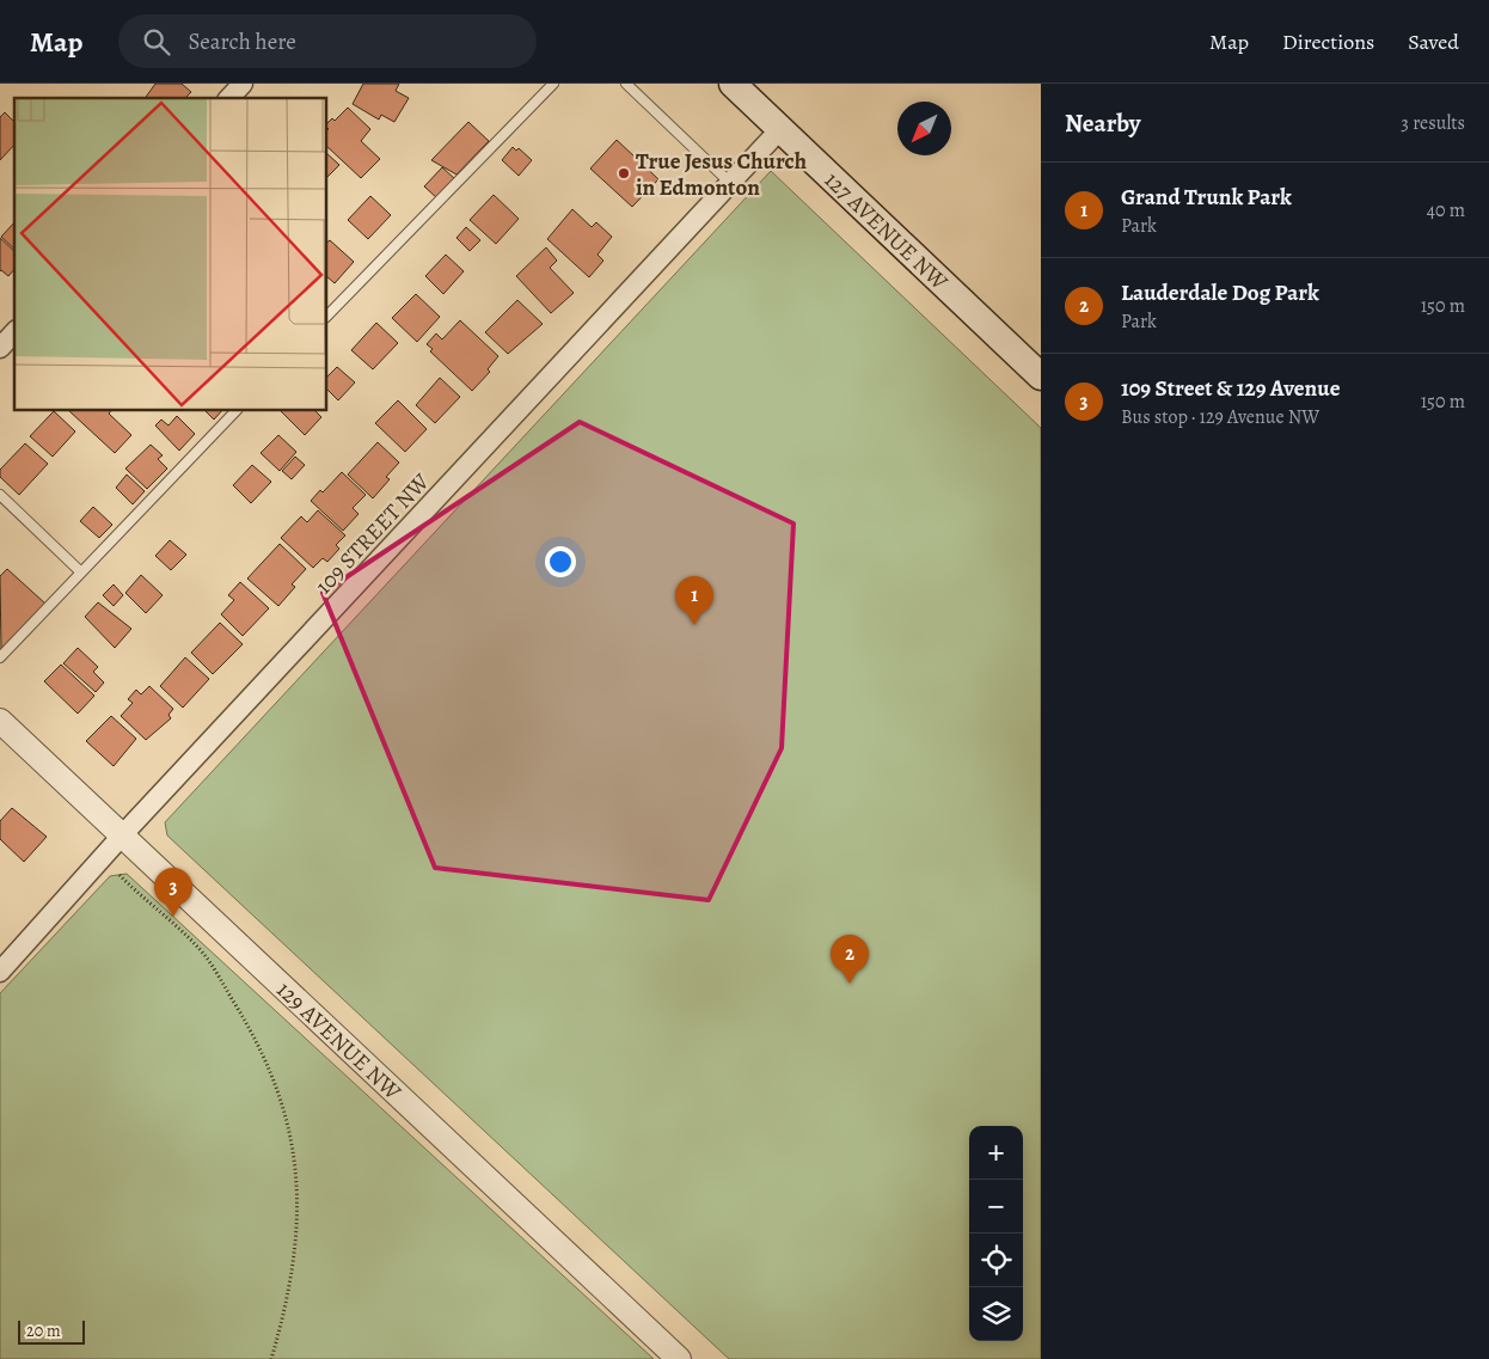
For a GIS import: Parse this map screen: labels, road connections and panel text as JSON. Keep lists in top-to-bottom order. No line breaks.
{"streets":{"main road":["127 AVENUE NW"],"street":["109 STREET NW","129 AVENUE NW"]},"crossings":[["127 AVENUE NW","109 STREET NW"],["109 STREET NW","129 AVENUE NW"]],"places":["True Jesus Church in Edmonton"],"scale_bar":"20 m","north":"bottom left","page":{"header":"Map","search":"Search here","nav":["Map","Directions","Saved"],"heading":["Nearby","3 results"],"list":[{"mark":"1","name":"Grand Trunk Park","note":"Park","value":"40 m"},{"mark":"2","name":"Lauderdale Dog Park","note":"Park","value":"150 m"},{"mark":"3","name":"109 Street & 129 Avenue","note":"Bus stop · 129 Avenue NW","value":"150 m"}],"pins":["1","3","2"],"map_buttons":["+","−"],"scale":"20 m"}}
